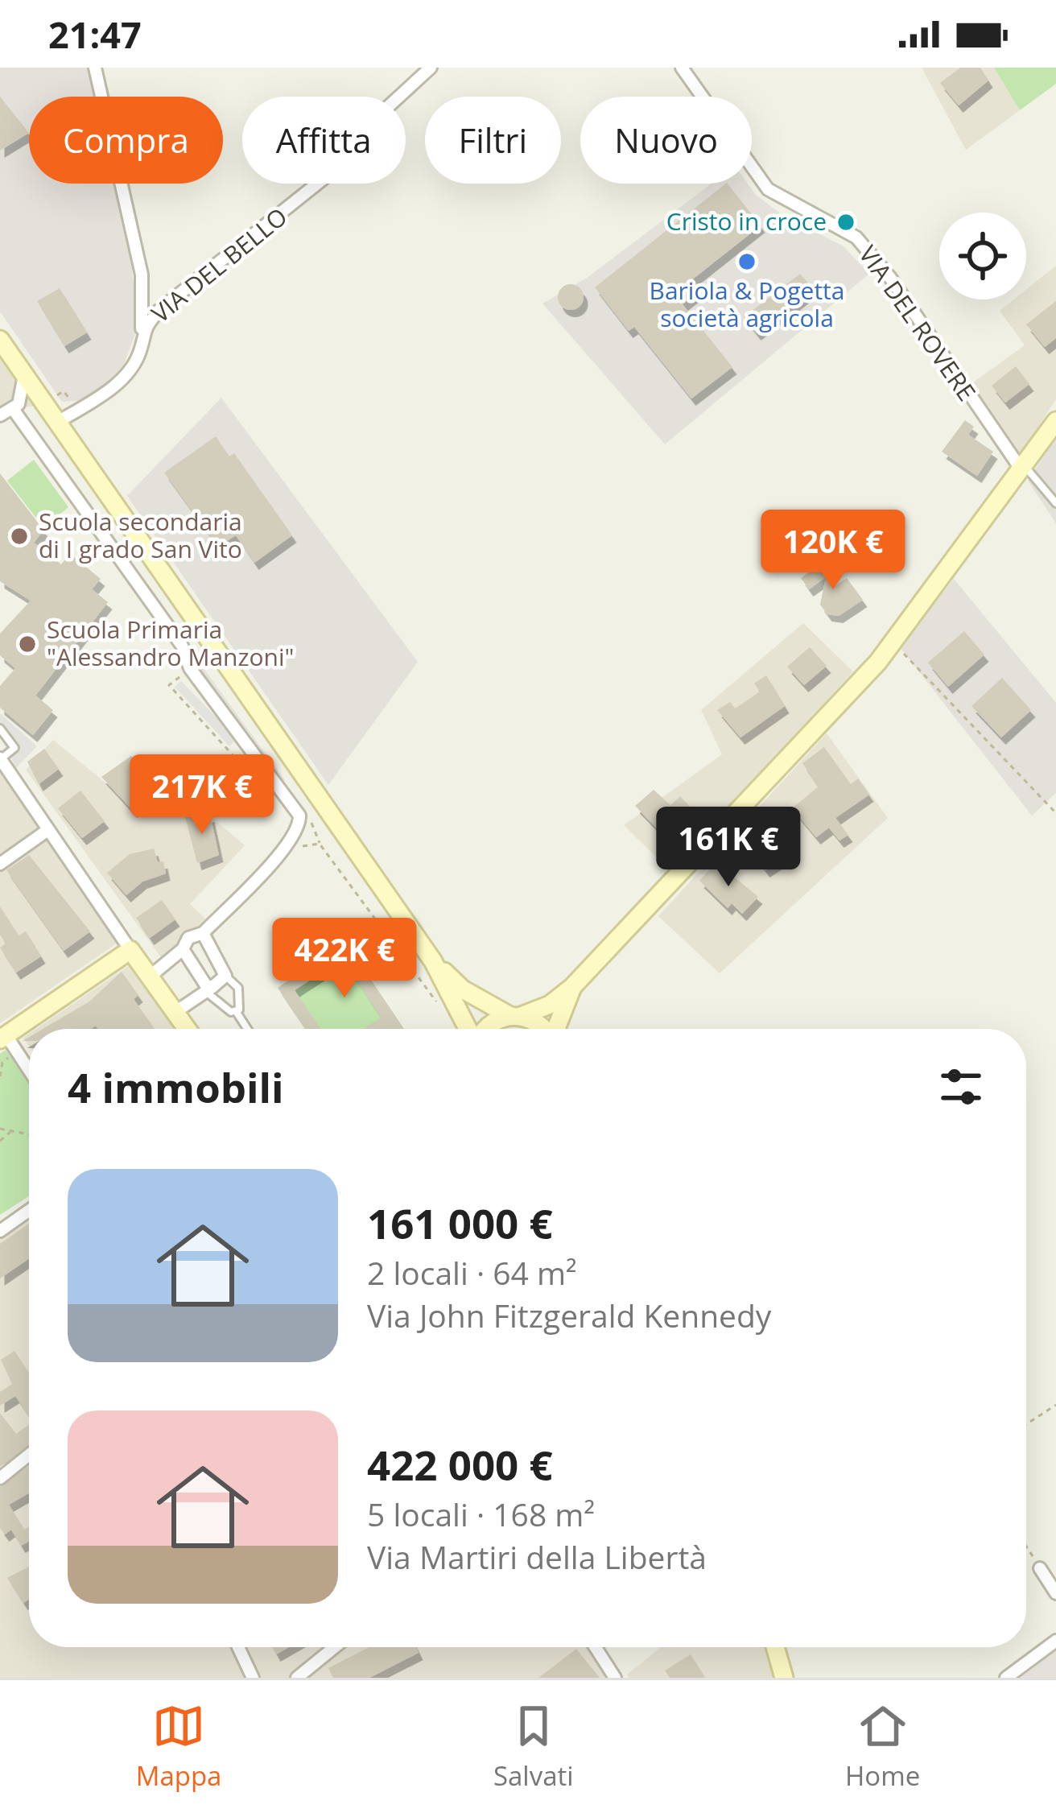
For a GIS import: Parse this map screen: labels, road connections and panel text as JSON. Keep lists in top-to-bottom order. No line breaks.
{"streets":{"street":["VIA DEL BELLO","VIA DEL ROVERE"]},"places":["Cristo in croce","Bariola & Pogetta società agricola","Scuola secondaria di I grado San Vito","Scuola Primaria \"Alessandro Manzoni\""],"page":{"status":"21:47","chip":["Compra","Affitta","Filtri","Nuovo"],"price":["120K €","217K €","161K €","422K €"],"heading":"4 immobili","list":[{"name":"161 000 €","note":"2 locali · 64 m² · Via John Fitzgerald Kennedy"},{"name":"422 000 €","note":"5 locali · 168 m² · Via Martiri della Libertà"}],"tabs":["Mappa","Salvati","Home"]}}
